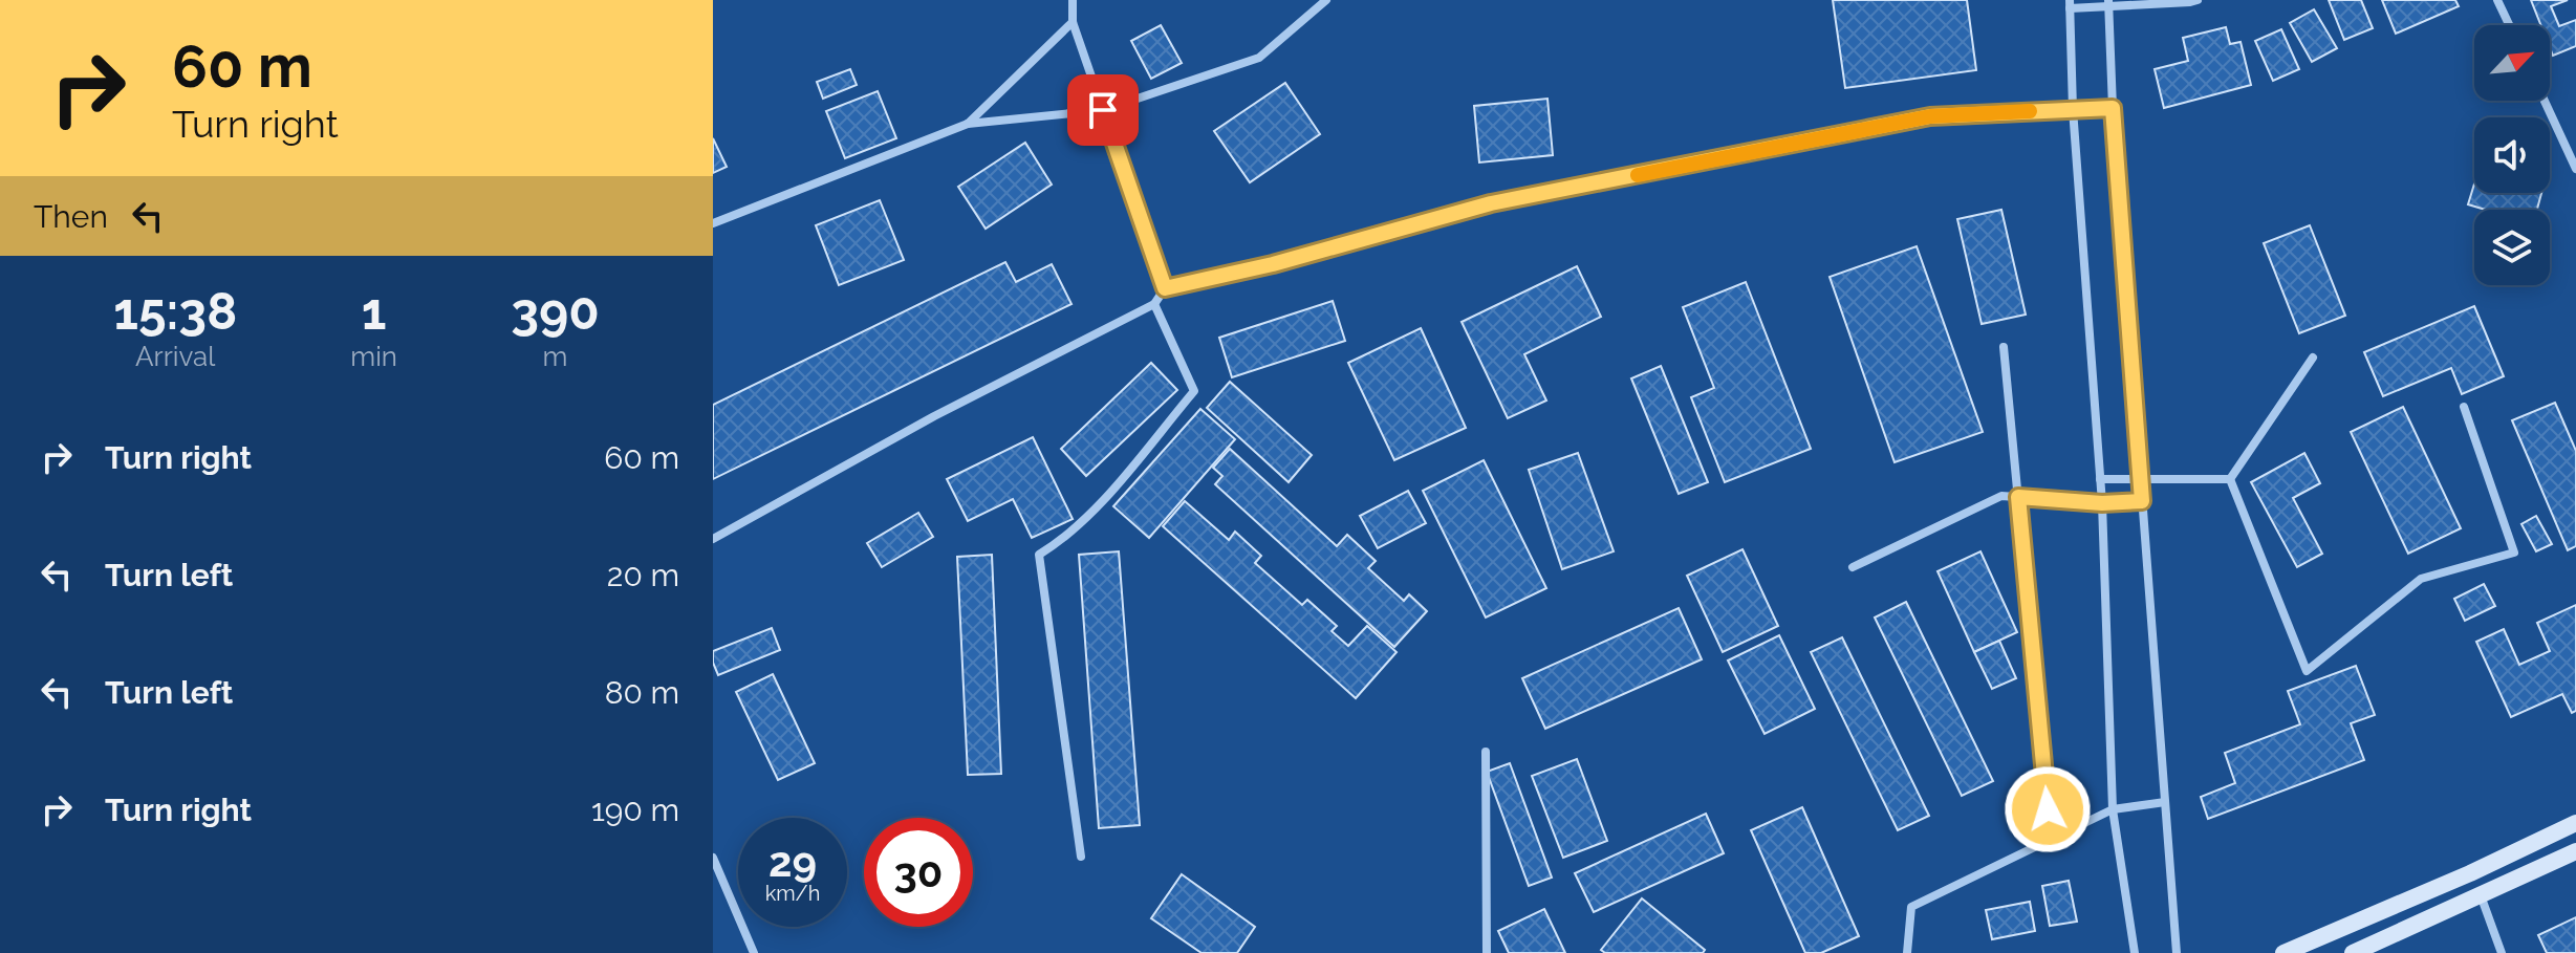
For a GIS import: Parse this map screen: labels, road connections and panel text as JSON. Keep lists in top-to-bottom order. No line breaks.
{"north":"top right","page":{"turn":["60 m","Turn right"],"then":"Then","eta":["15:38","Arrival","1","min","390","m"],"list":[{"name":"Turn right","value":"60 m"},{"name":"Turn left","value":"20 m"},{"name":"Turn left","value":"80 m"},{"name":"Turn right","value":"190 m"}],"speed":"29 km/h","limit":"30"}}
